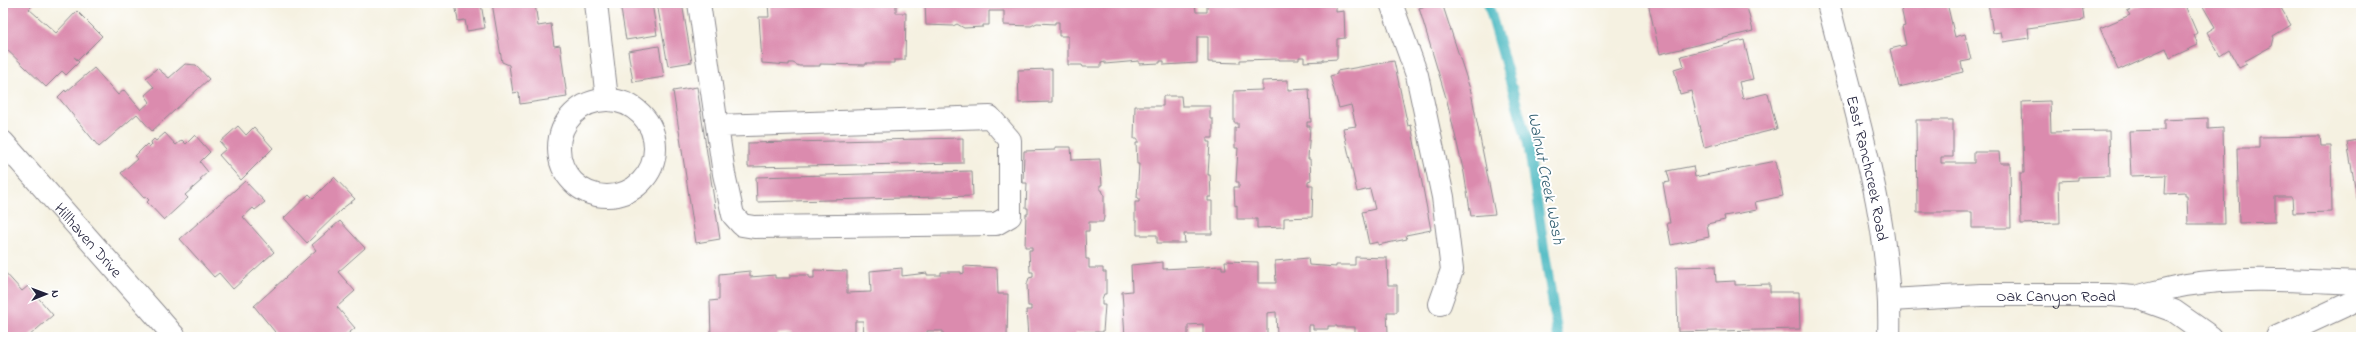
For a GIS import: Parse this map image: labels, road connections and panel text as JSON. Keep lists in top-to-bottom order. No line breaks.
{"streets":{"street":["East Ranchcreek Road","Hillhaven Drive","Oak Canyon Road"]},"crossings":[["East Ranchcreek Road","Oak Canyon Road"]],"water":["Walnut Creek Wash"],"north":"right"}
